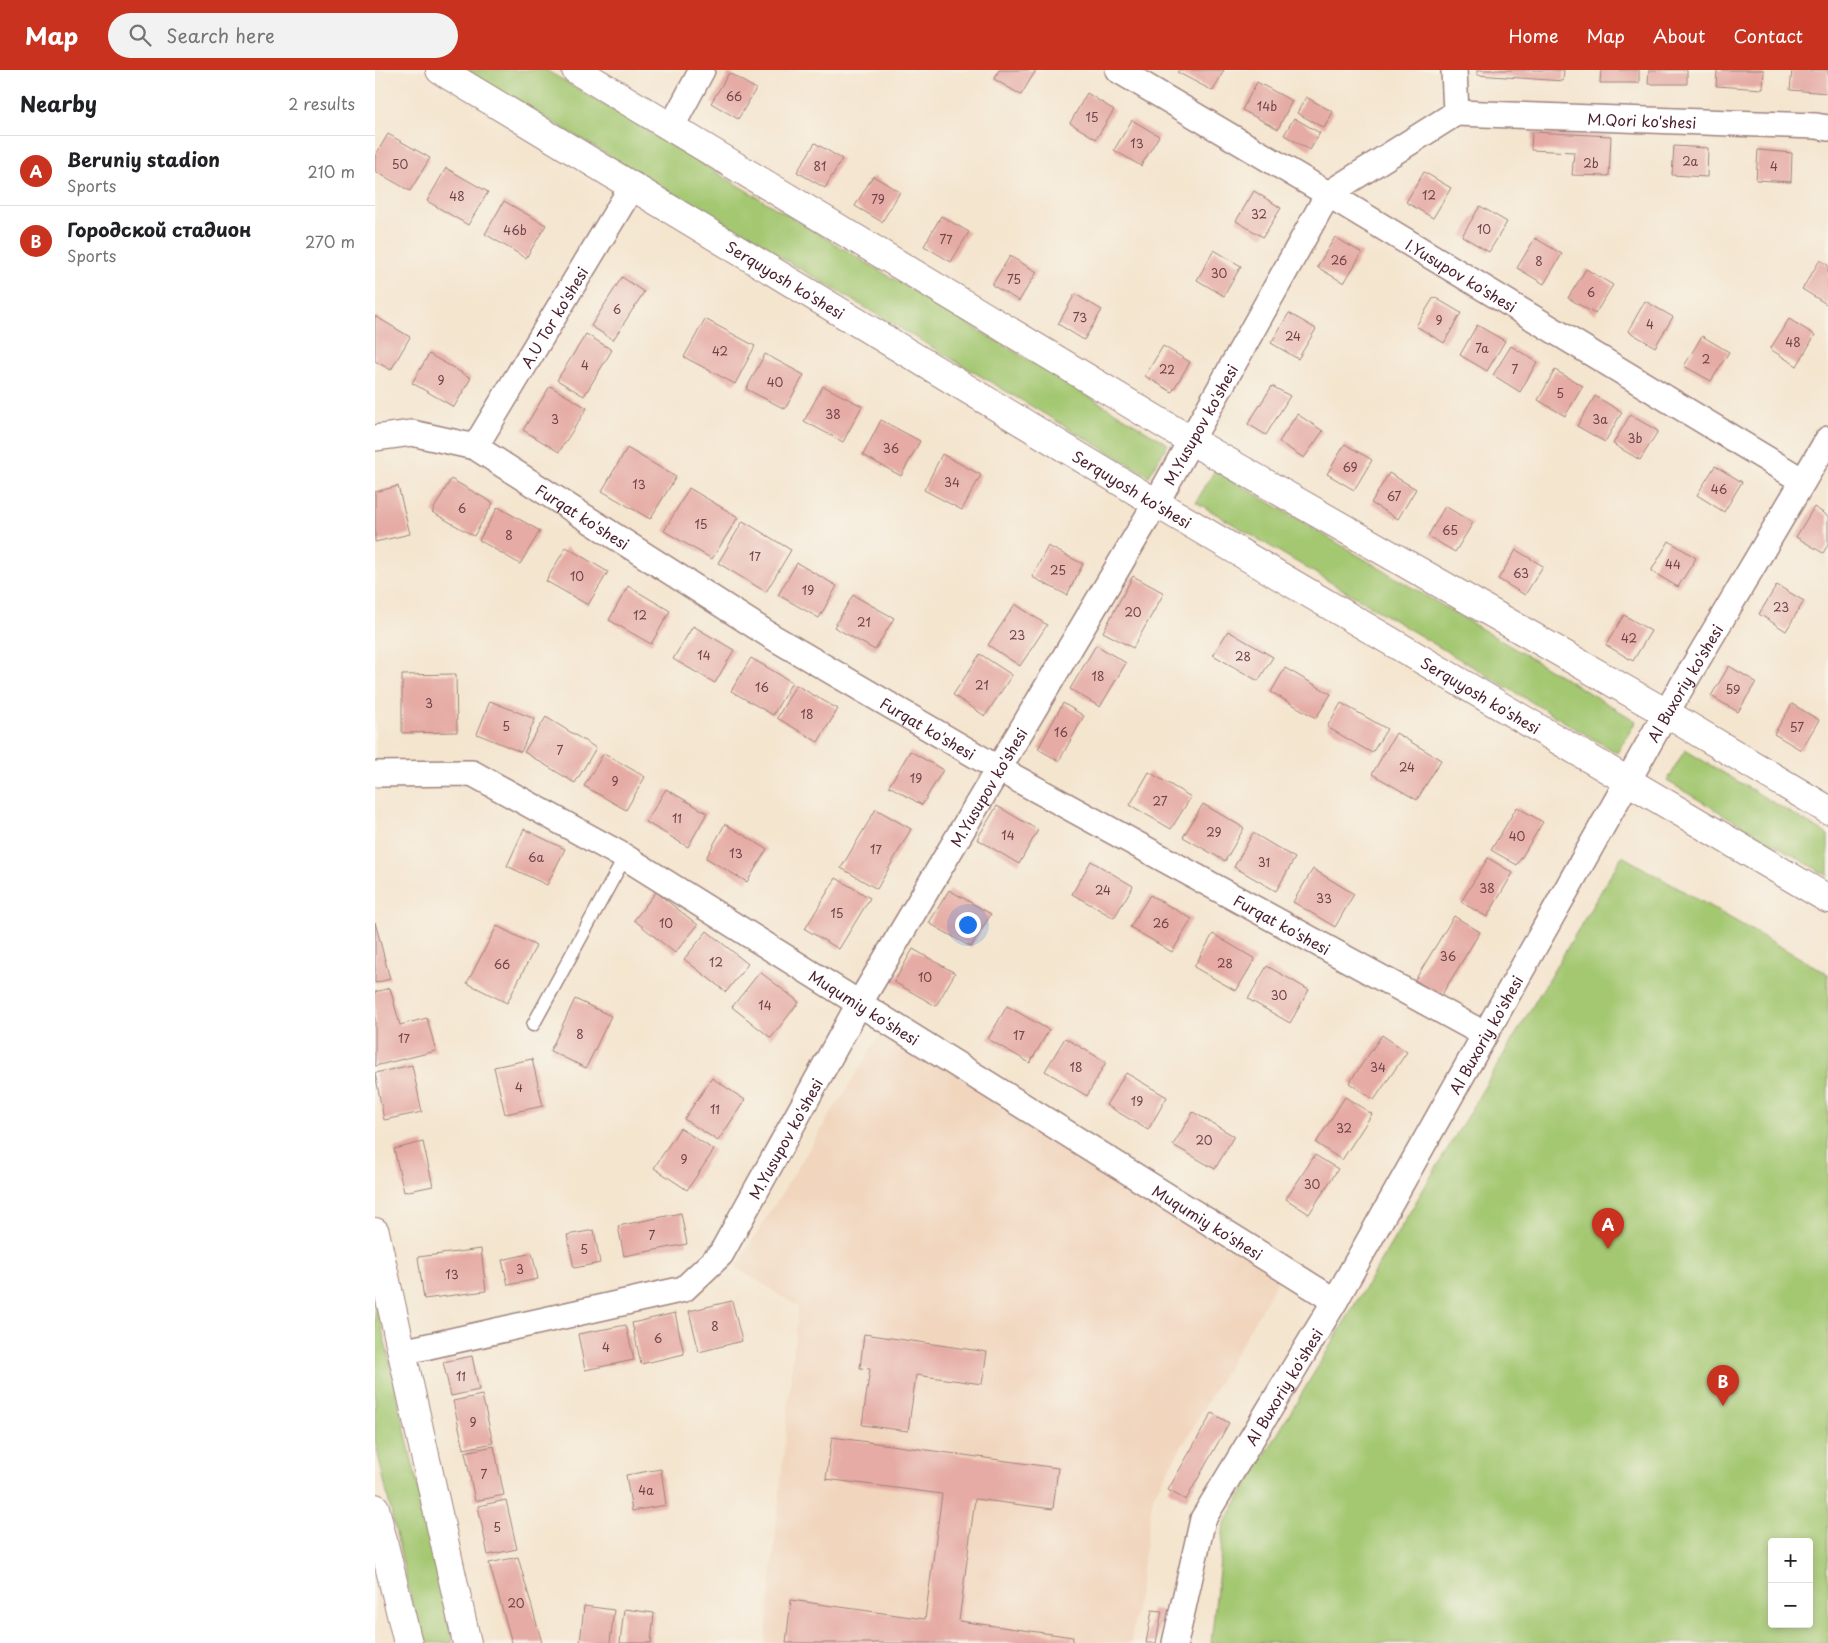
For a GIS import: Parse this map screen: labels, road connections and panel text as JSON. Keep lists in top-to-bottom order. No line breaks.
{"streets":{"street":["M.Qori ko'shesi","I.Yusupov ko'shesi","Serquyosh ko'shesi","A.U Tor ko'shesi","M.Yusupov ko'shesi","Furqat ko'shesi","Al Buxoriy ko'shesi","Muqumiy ko'shesi"]},"crossings":[["M.Qori ko'shesi","M.Yusupov ko'shesi"],["I.Yusupov ko'shesi","M.Yusupov ko'shesi"],["I.Yusupov ko'shesi","Al Buxoriy ko'shesi"],["Serquyosh ko'shesi","A.U Tor ko'shesi"],["Serquyosh ko'shesi","M.Yusupov ko'shesi"],["Serquyosh ko'shesi","Al Buxoriy ko'shesi"],["A.U Tor ko'shesi","Furqat ko'shesi"],["M.Yusupov ko'shesi","Furqat ko'shesi"],["M.Yusupov ko'shesi","Muqumiy ko'shesi"],["Furqat ko'shesi","Al Buxoriy ko'shesi"],["Al Buxoriy ko'shesi","Muqumiy ko'shesi"]],"house_numbers":["66","14b","15","13","2a","2b","50","81","4","12","48","79","32","10","46b","77","26","8","30","75","6","6","73","9","4","24","48","7a","42","2","4","22","7","9","40","5","38","3","3a","3b","36","69","34","13","46","67","6","15","65","8","17","44","25","63","10","19","23","20","12","21","23","42","14","28","18","21","16","59","3","18","5","57","16","7","24","19","9","27","11","29","14","40","17","13","6a","31","38","24","33","15","10","26","36","12","28","66","10","30","14","8","17","17","18","34","4","19","11","32","20","9","30","7","5","3","13","8","6","4","11","9","7","4a","5","20"],"page":{"header":"Map","search":"Search here","nav":["Home","Map","About","Contact"],"heading":["Nearby","2 results"],"list":[{"mark":"A","name":"Beruniy stadion","note":"Sports","value":"210 m"},{"mark":"B","name":"Городской стадион","note":"Sports","value":"270 m"}],"pins":["A","B"],"map_buttons":["+","−"]}}
